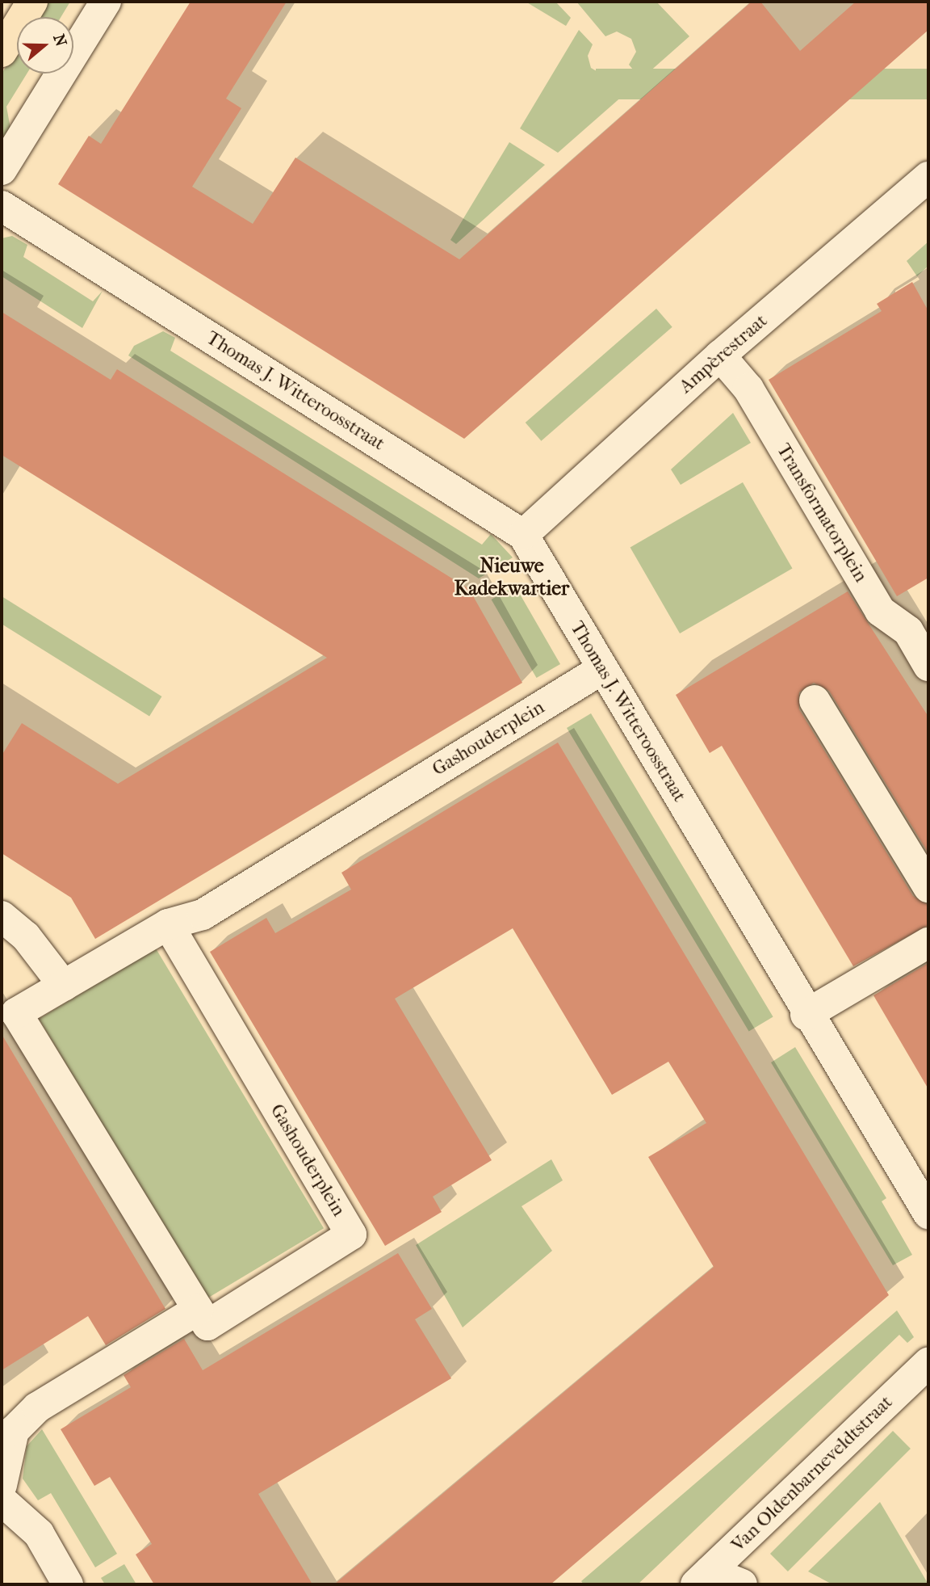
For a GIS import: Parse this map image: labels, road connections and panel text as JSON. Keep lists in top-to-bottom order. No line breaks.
{"streets":{"street":["Ampèrestraat","Thomas J. Witteroosstraat","Transformatorplein","Gashouderplein","Van Oldenbarneveldtstraat"]},"crossings":[["Ampèrestraat","Thomas J. Witteroosstraat"],["Ampèrestraat","Transformatorplein"],["Thomas J. Witteroosstraat","Gashouderplein"]],"districts":["Nieuwe Kadekwartier"],"north":"right"}
